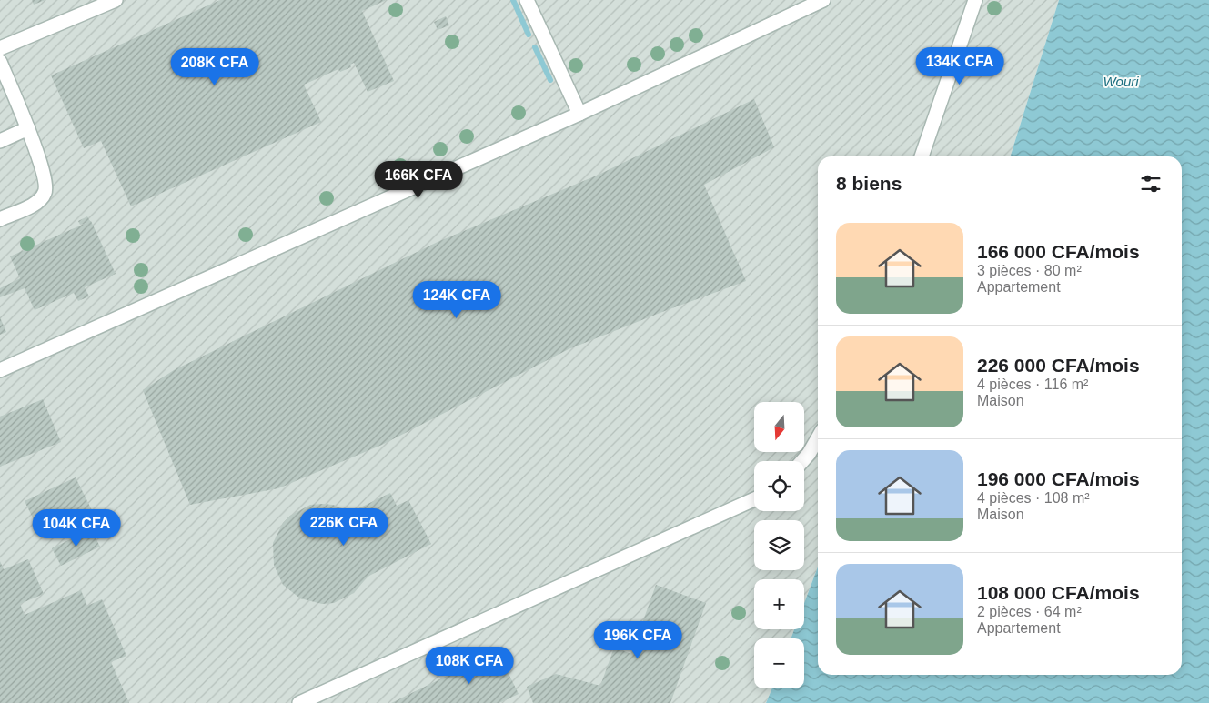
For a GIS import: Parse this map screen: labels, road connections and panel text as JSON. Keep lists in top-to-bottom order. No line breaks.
{"water":["Wouri"],"north":"bottom","page":{"price":["134K CFA","208K CFA","166K CFA","124K CFA","226K CFA","104K CFA","196K CFA","108K CFA"],"heading":"8 biens","list":[{"name":"166 000 CFA/mois","note":"3 pièces · 80 m² · Appartement"},{"name":"226 000 CFA/mois","note":"4 pièces · 116 m² · Maison"},{"name":"196 000 CFA/mois","note":"4 pièces · 108 m² · Maison"},{"name":"108 000 CFA/mois","note":"2 pièces · 64 m² · Appartement"}],"map_buttons":["+","−"]}}
